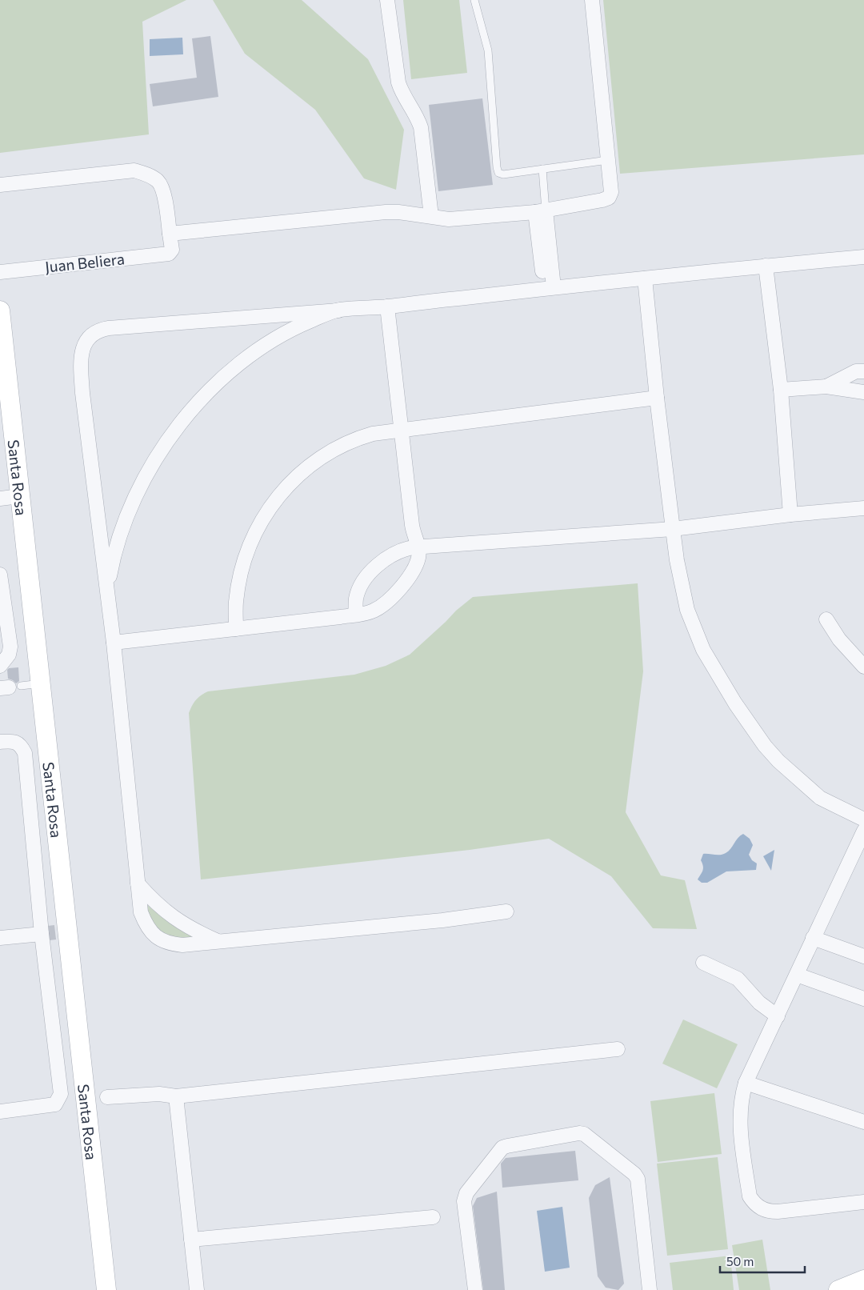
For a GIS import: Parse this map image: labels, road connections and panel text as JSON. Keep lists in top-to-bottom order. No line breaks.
{"streets":{"street":["Juan Beliera","Santa Rosa"]},"scale_bar":"50 m"}
